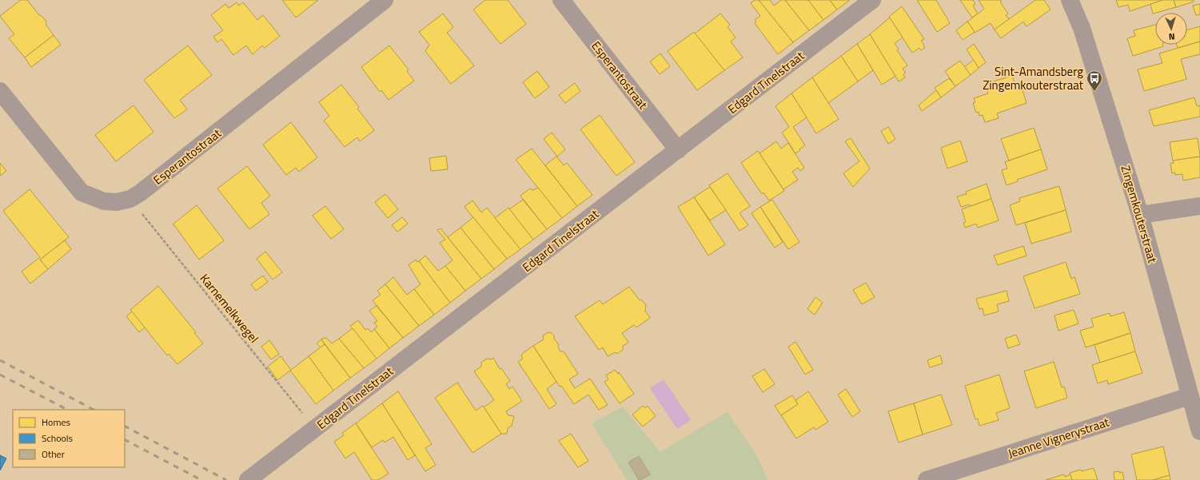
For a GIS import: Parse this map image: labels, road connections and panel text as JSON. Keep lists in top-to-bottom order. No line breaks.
{"streets":{"street":["Esperantostraat","Edgard Tinelstraat","Zingemkouterstraat","Jeanne Vignerystraat"],"path":["Karnemelkwegel"]},"crossings":[["Esperantostraat","Edgard Tinelstraat"],["Esperantostraat","Karnemelkwegel"],["Edgard Tinelstraat","Karnemelkwegel"],["Zingemkouterstraat","Jeanne Vignerystraat"]],"places":{"bus stop":["Sint-Amandsberg Zingemkouterstraat"]},"legend":["Homes","Schools","Other"],"north":"bottom"}
